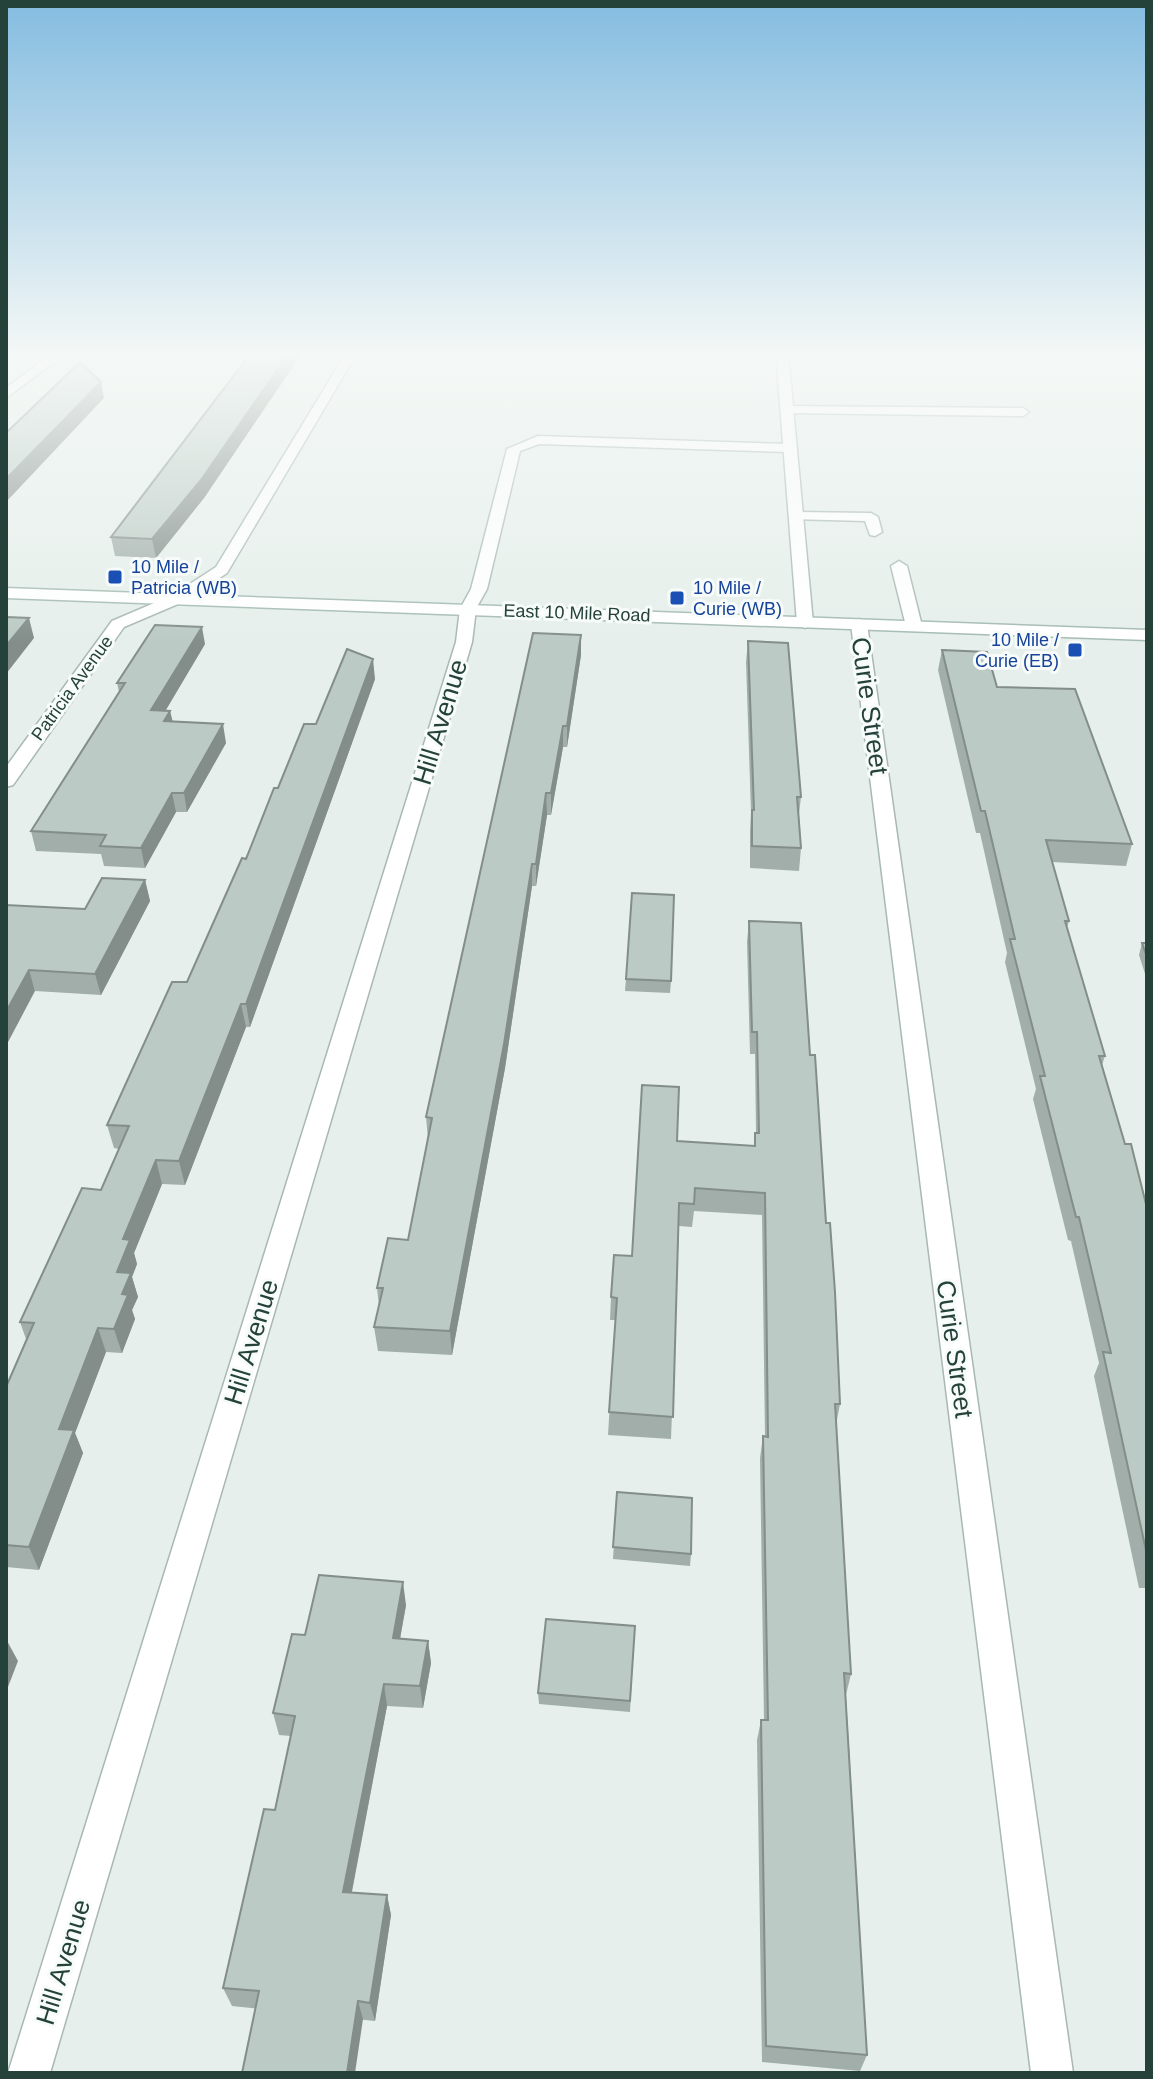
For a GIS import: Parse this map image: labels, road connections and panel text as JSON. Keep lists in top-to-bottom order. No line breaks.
{"streets":{"street":["East 10 Mile Road","Patricia Avenue","Curie Street","Hill Avenue"]},"crossings":[["East 10 Mile Road","Patricia Avenue"],["East 10 Mile Road","Curie Street"],["East 10 Mile Road","Hill Avenue"]],"places":{"transit":["10 Mile / Patricia (WB)","10 Mile / Curie (WB)","10 Mile / Curie (EB)"]}}
